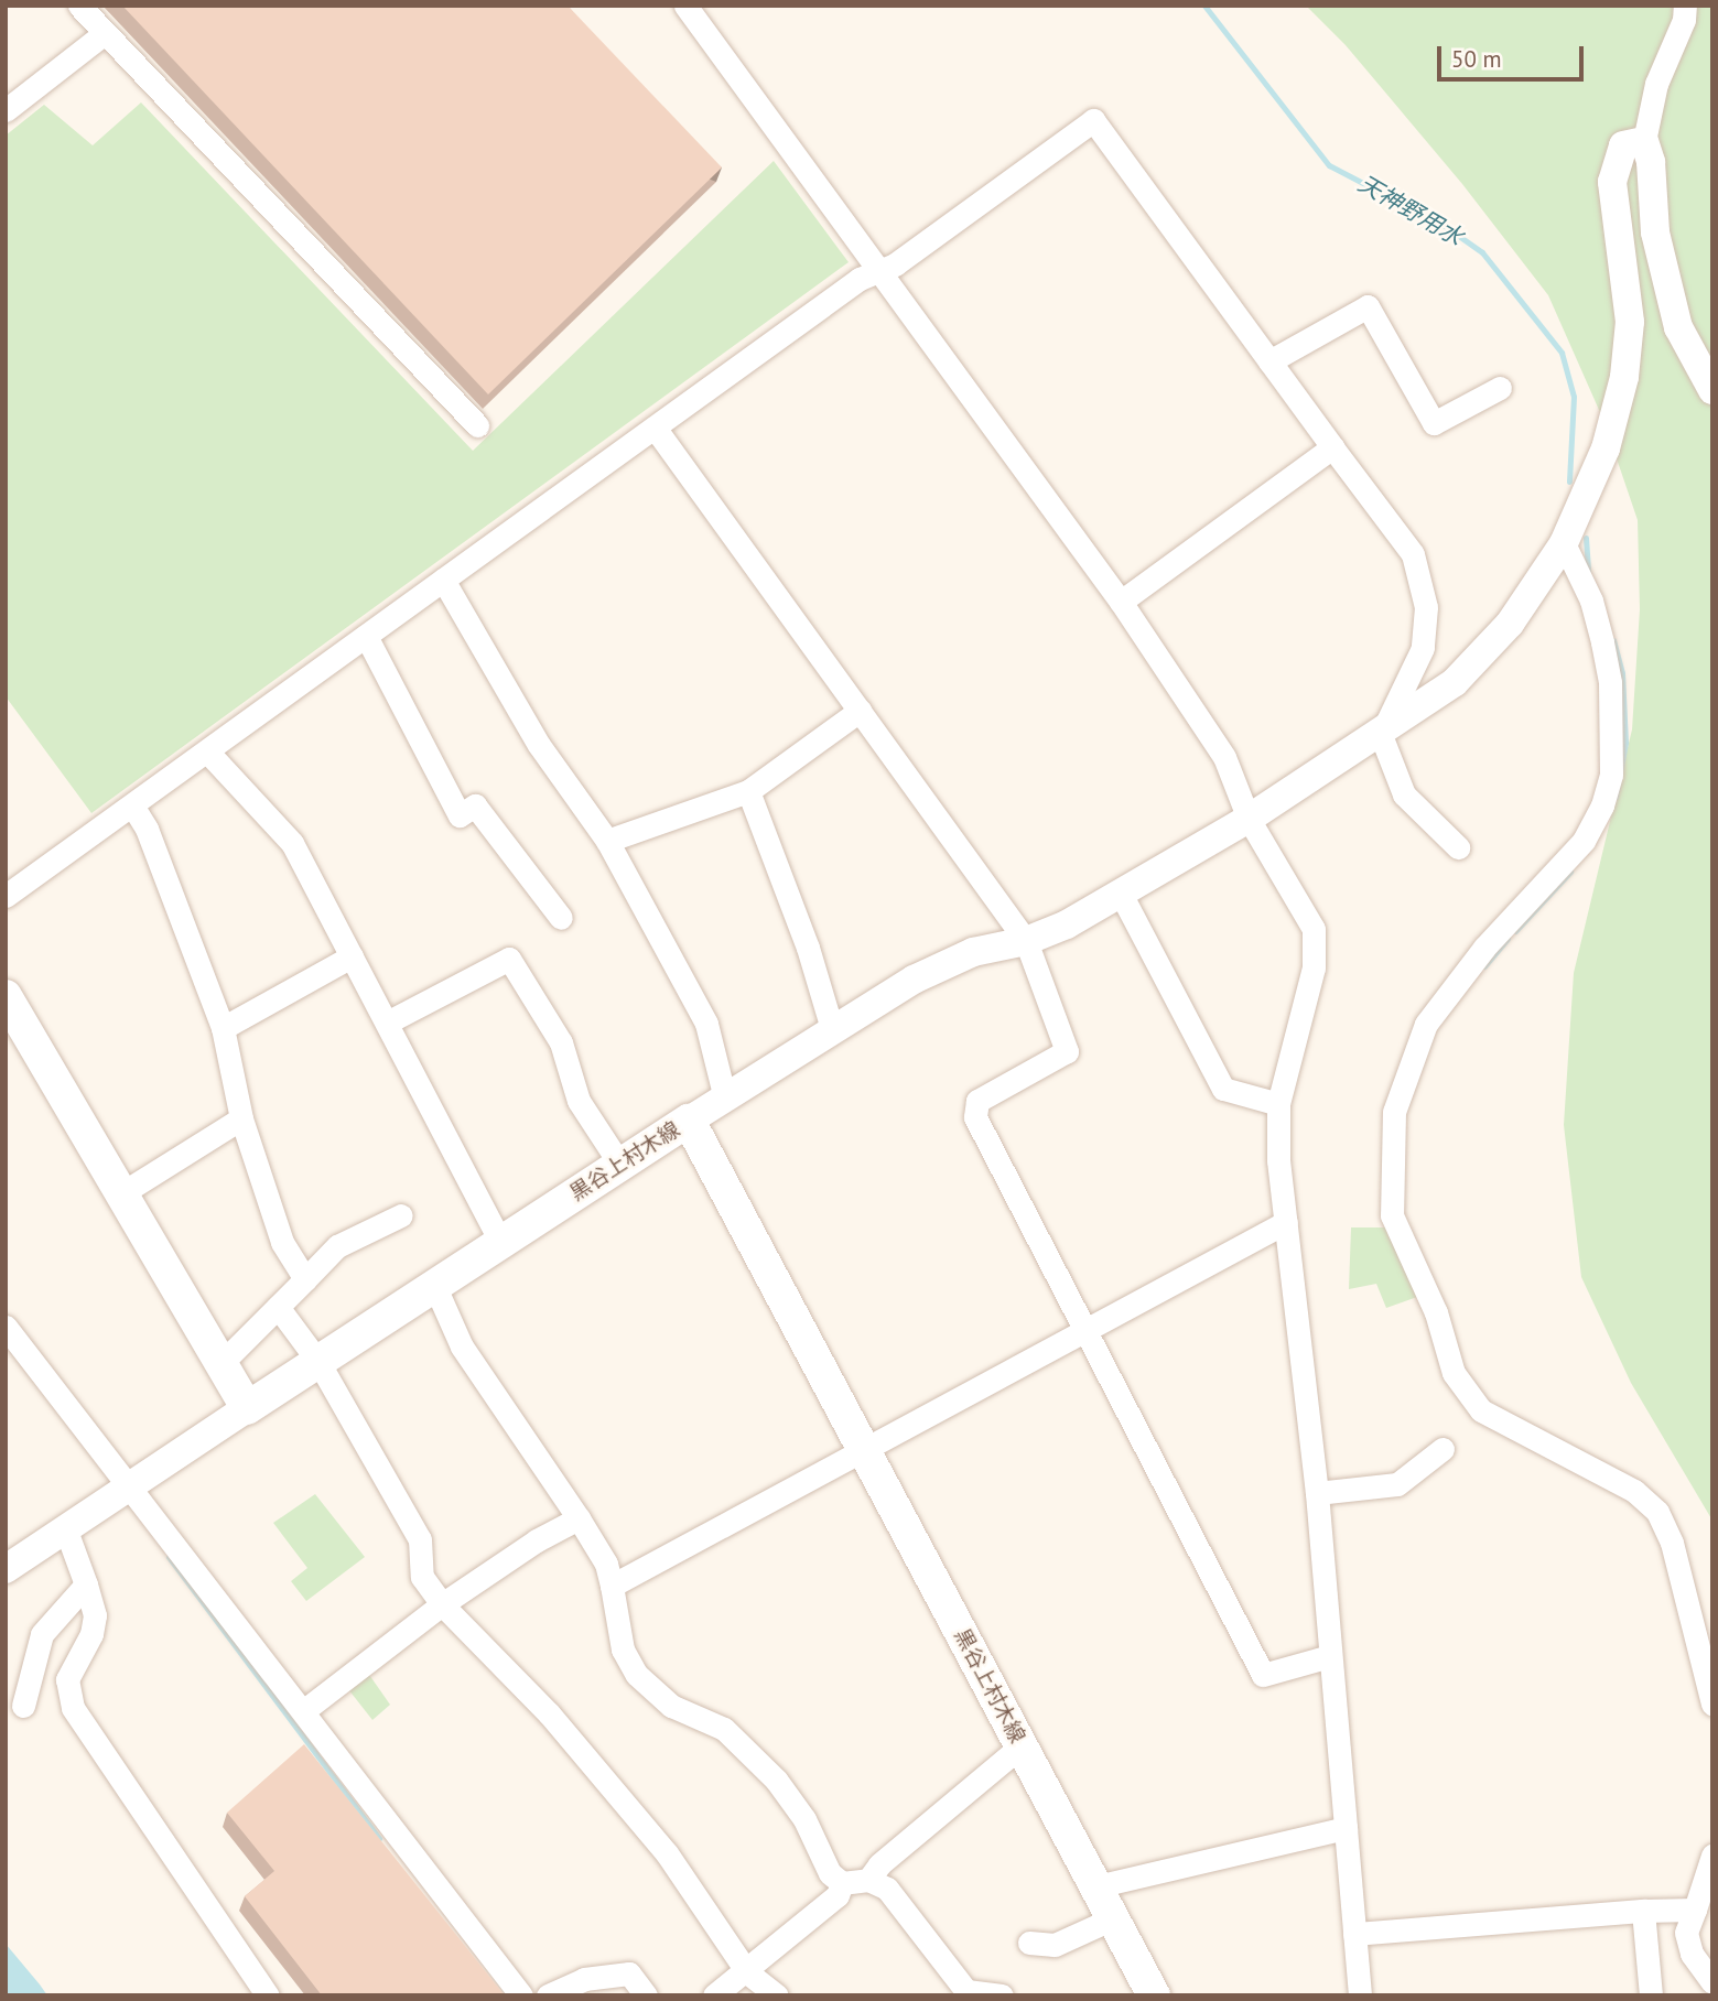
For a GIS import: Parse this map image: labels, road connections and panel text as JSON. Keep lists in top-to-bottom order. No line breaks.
{"streets":{"main road":["黒谷上村木線"]},"water":["天神野用水"],"scale_bar":"50 m"}
